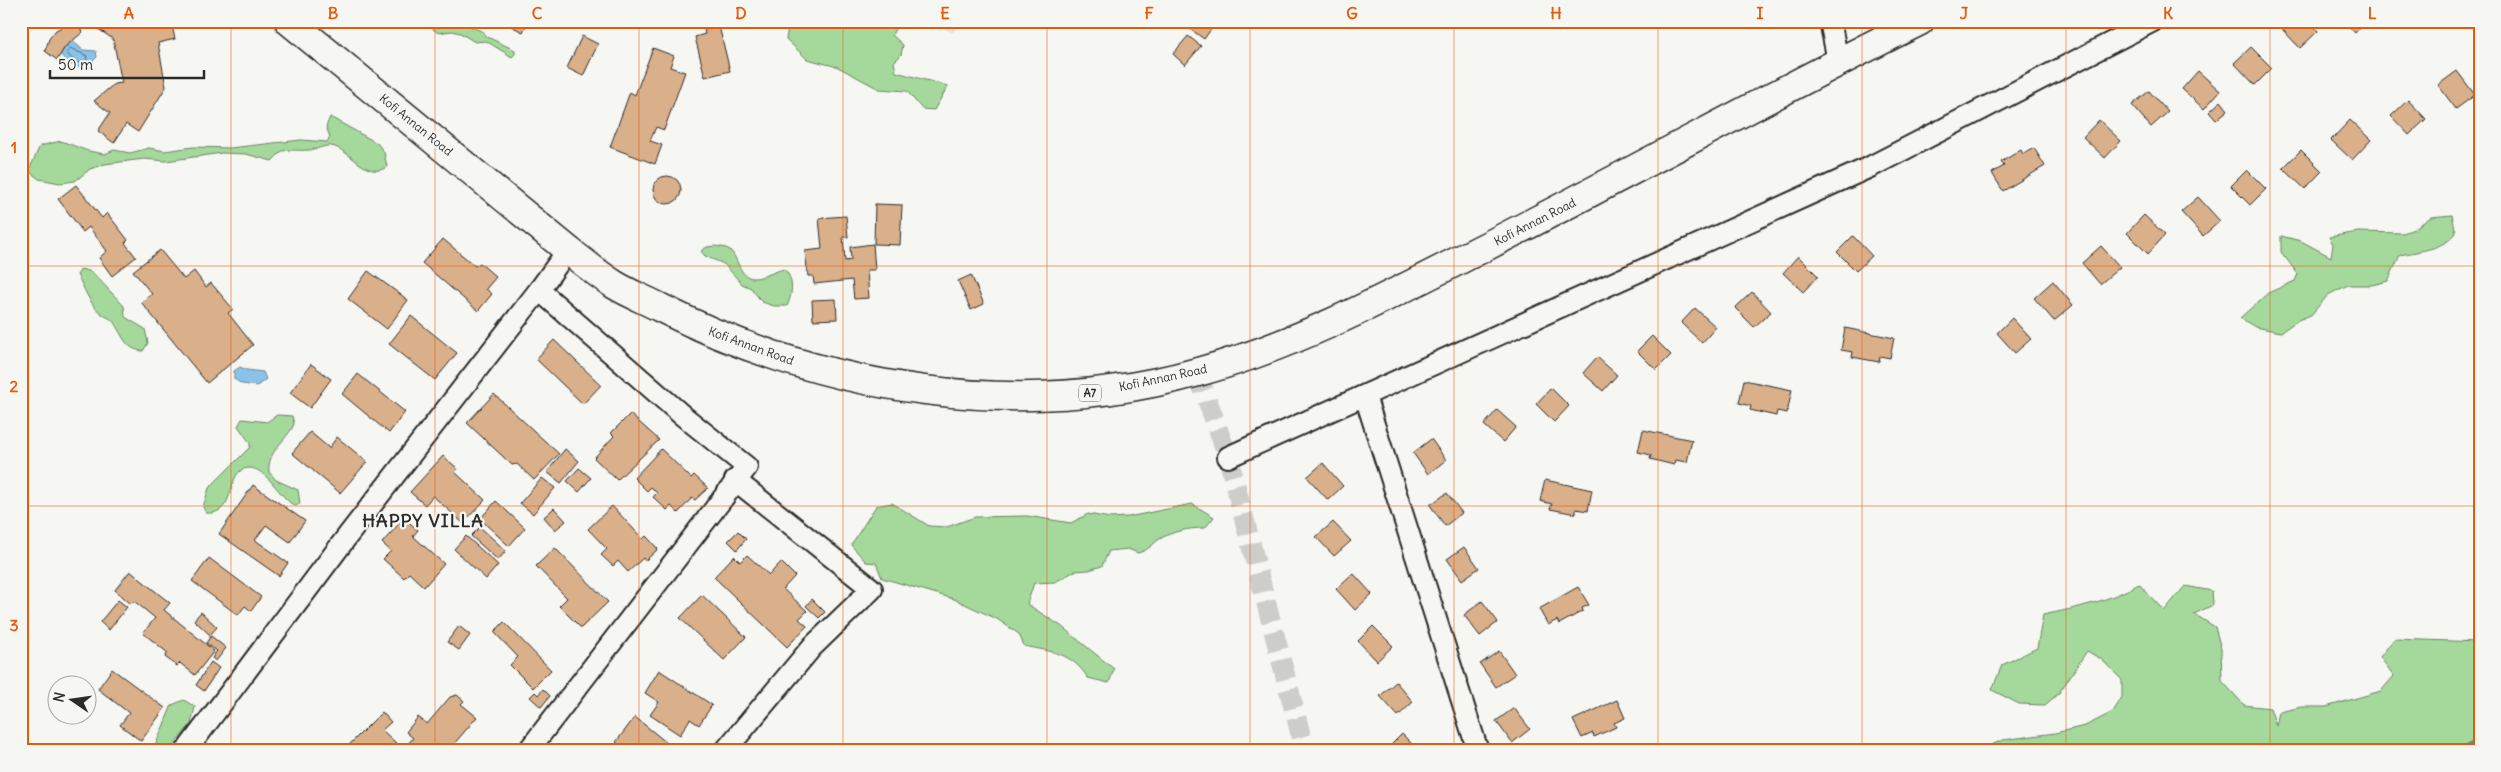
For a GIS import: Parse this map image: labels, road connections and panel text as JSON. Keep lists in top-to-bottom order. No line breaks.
{"streets":{"main road":["Kofi Annan Road","A7"]},"districts":["HAPPY VILLA"],"scale_bar":"50 m","north":"left","grid":{"columns":["A","B","C","D","E","F","G","H","I","J","K","L"],"rows":["1","2","3"]}}
